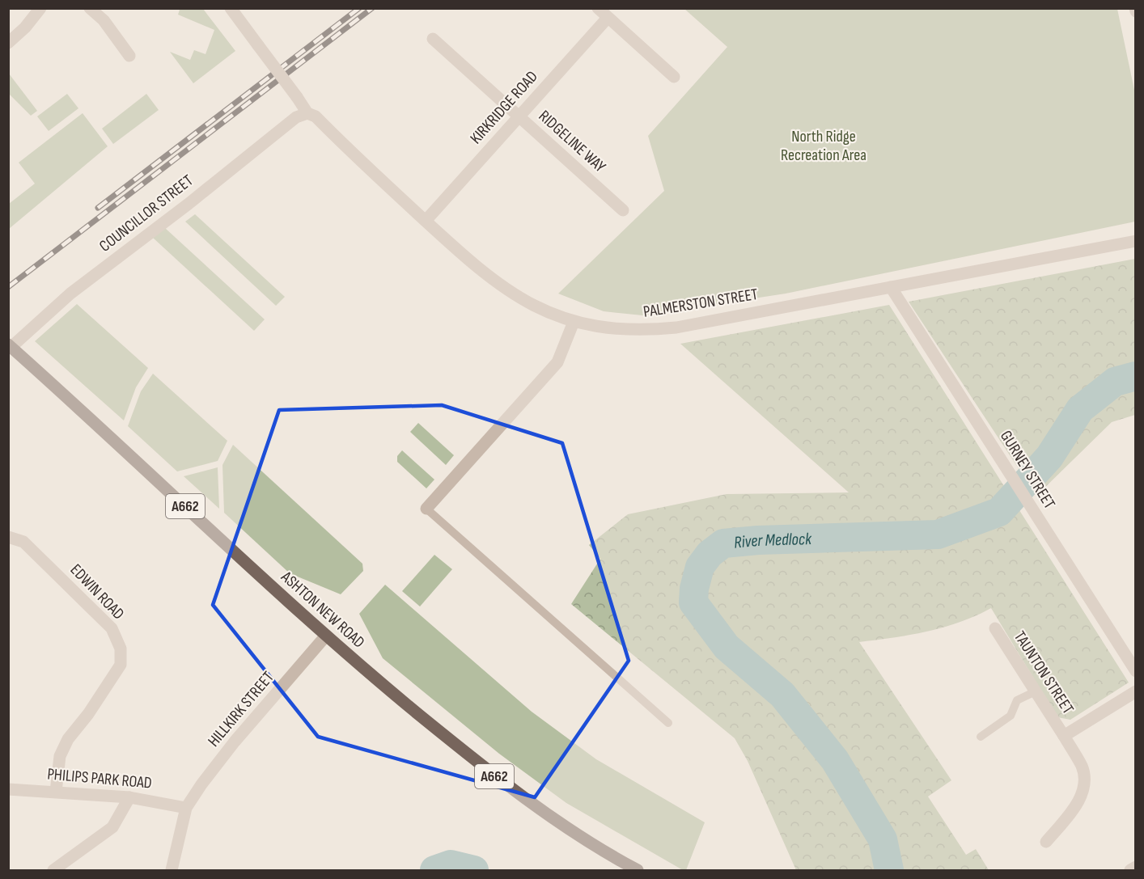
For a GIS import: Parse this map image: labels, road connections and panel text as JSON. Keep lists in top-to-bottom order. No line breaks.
{"streets":{"main road":["A662","ASHTON NEW ROAD"],"street":["KIRKRIDGE ROAD","RIDGELINE WAY","COUNCILLOR STREET","PALMERSTON STREET","GURNEY STREET","EDWIN ROAD","TAUNTON STREET","HILLKIRK STREET","PHILIPS PARK ROAD"]},"crossings":[["KIRKRIDGE ROAD","RIDGELINE WAY"],["KIRKRIDGE ROAD","PALMERSTON STREET"],["COUNCILLOR STREET","PALMERSTON STREET"],["COUNCILLOR STREET","ASHTON NEW ROAD"],["PALMERSTON STREET","GURNEY STREET"],["EDWIN ROAD","PHILIPS PARK ROAD"],["ASHTON NEW ROAD","HILLKIRK STREET"],["HILLKIRK STREET","PHILIPS PARK ROAD"]],"water":["River Medlock"],"parks":["North Ridge Recreation Area"]}
